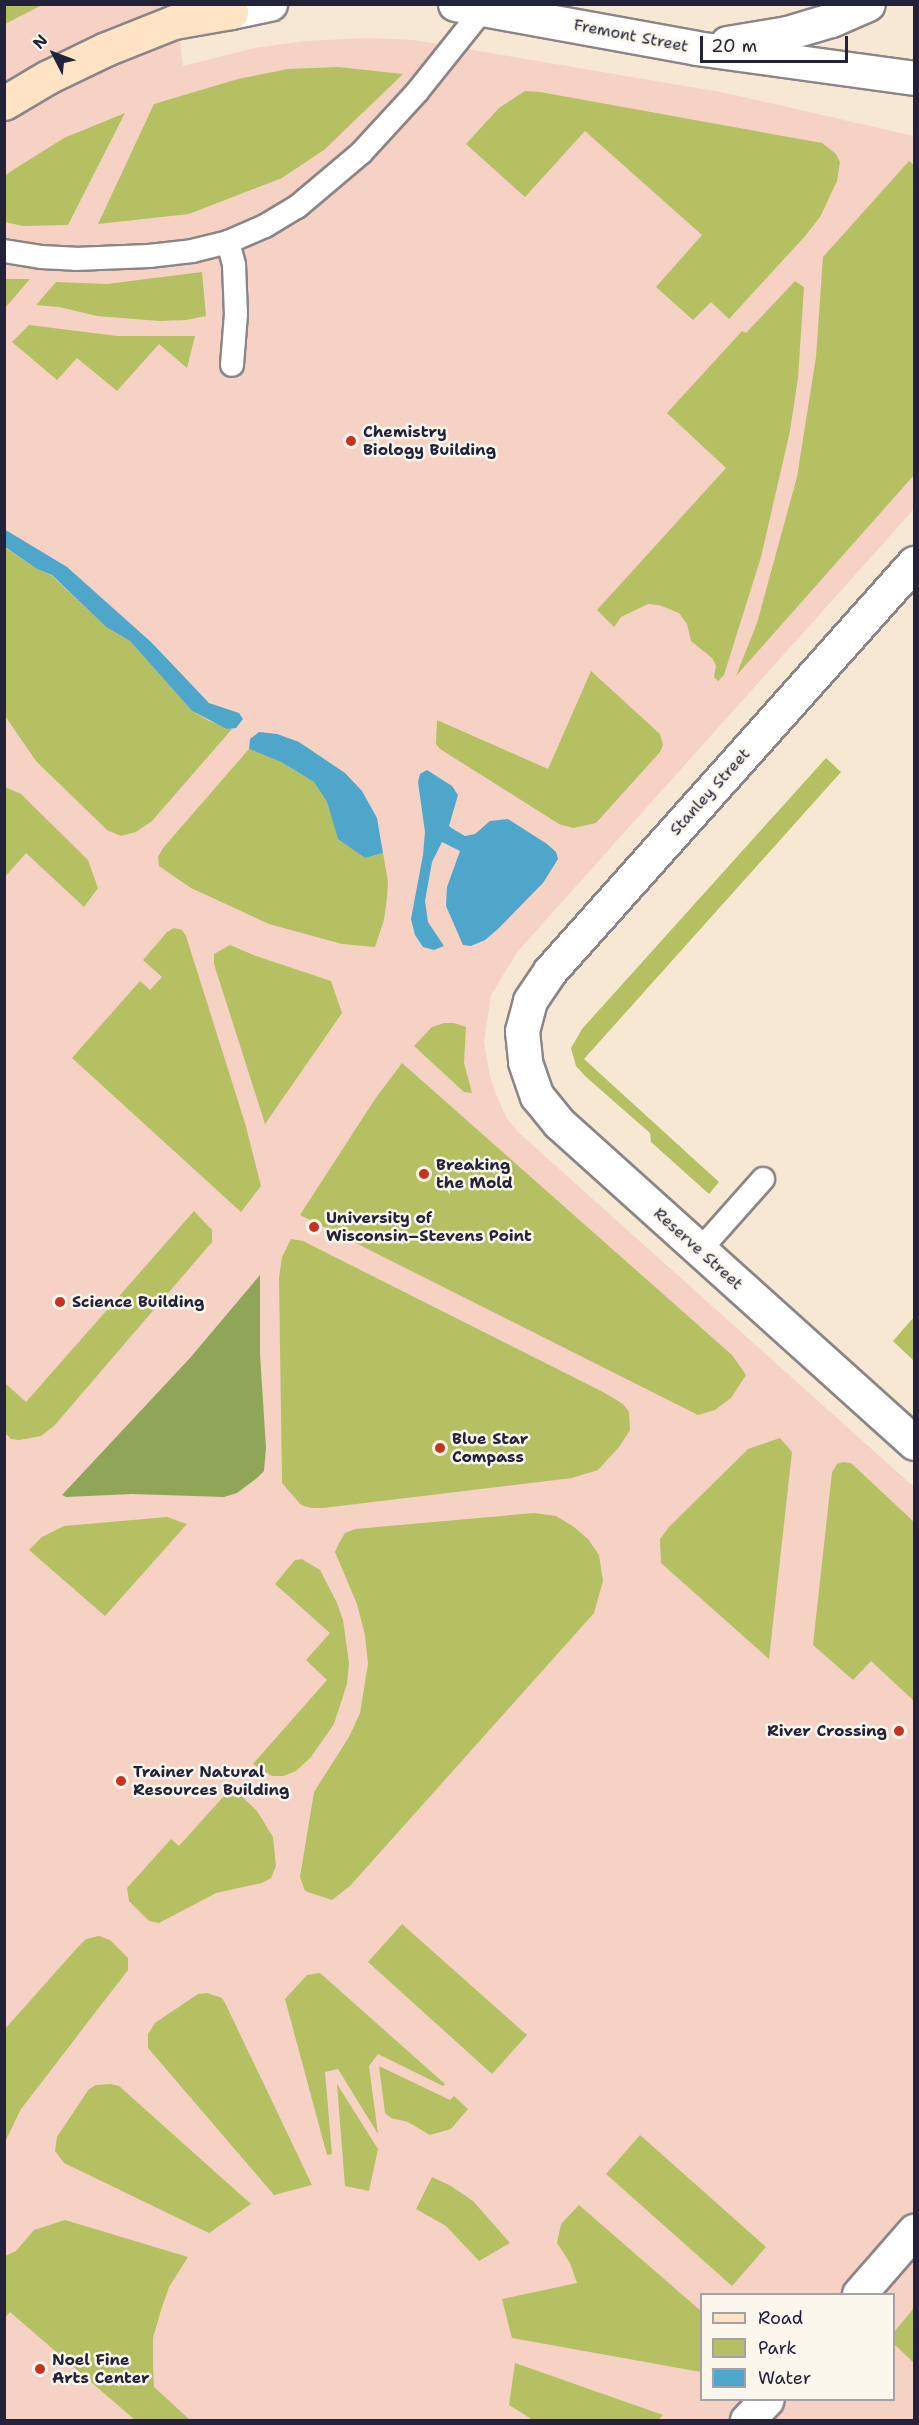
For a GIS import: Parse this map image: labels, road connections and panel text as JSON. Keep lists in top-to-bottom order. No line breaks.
{"streets":{"street":["Fremont Street","Stanley Street","Reserve Street"]},"crossings":[["Stanley Street","Reserve Street"]],"places":["Chemistry Biology Building","Breaking the Mold","University of Wisconsin–Stevens Point","Science Building","Blue Star Compass","River Crossing","Trainer Natural Resources Building","Noel Fine Arts Center"],"legend":["Road","Park","Water"],"scale_bar":"20 m","north":"top left"}
